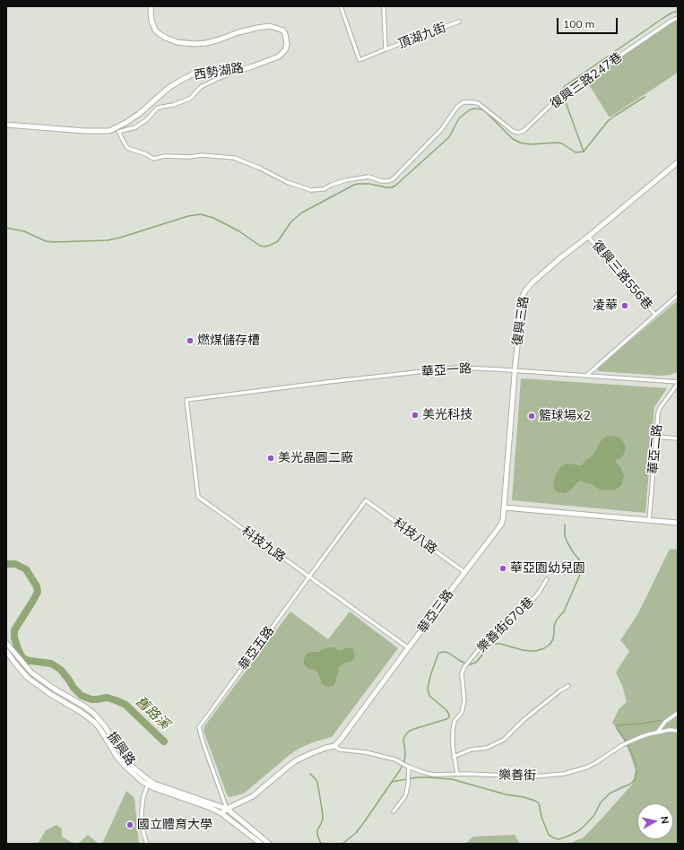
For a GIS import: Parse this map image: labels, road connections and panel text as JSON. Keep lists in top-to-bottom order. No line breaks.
{"streets":{"street":["頂湖九街","西勢湖路","復興三路247巷","復興三路556巷","復興三路","華亞一路","華亞二路","科技八路","科技九路","華亞三路","樂善街670巷","華亞五路","振興路","樂善街"]},"crossings":[["西勢湖路","復興三路247巷"],["復興三路556巷","復興三路"],["復興三路","華亞一路"],["復興三路","華亞三路"],["華亞一路","華亞二路"],["華亞一路","科技九路"],["科技八路","華亞三路"],["科技八路","華亞五路"],["科技九路","華亞三路"],["科技九路","華亞五路"],["華亞三路","樂善街"],["樂善街670巷","樂善街"],["華亞五路","振興路"]],"water":["舊路溪"],"places":["凌華","燃煤儲存槽","美光科技","籃球場x2","美光晶圓二廠","華亞園幼兒園","國立體育大學"],"scale_bar":"100 m","north":"right"}
